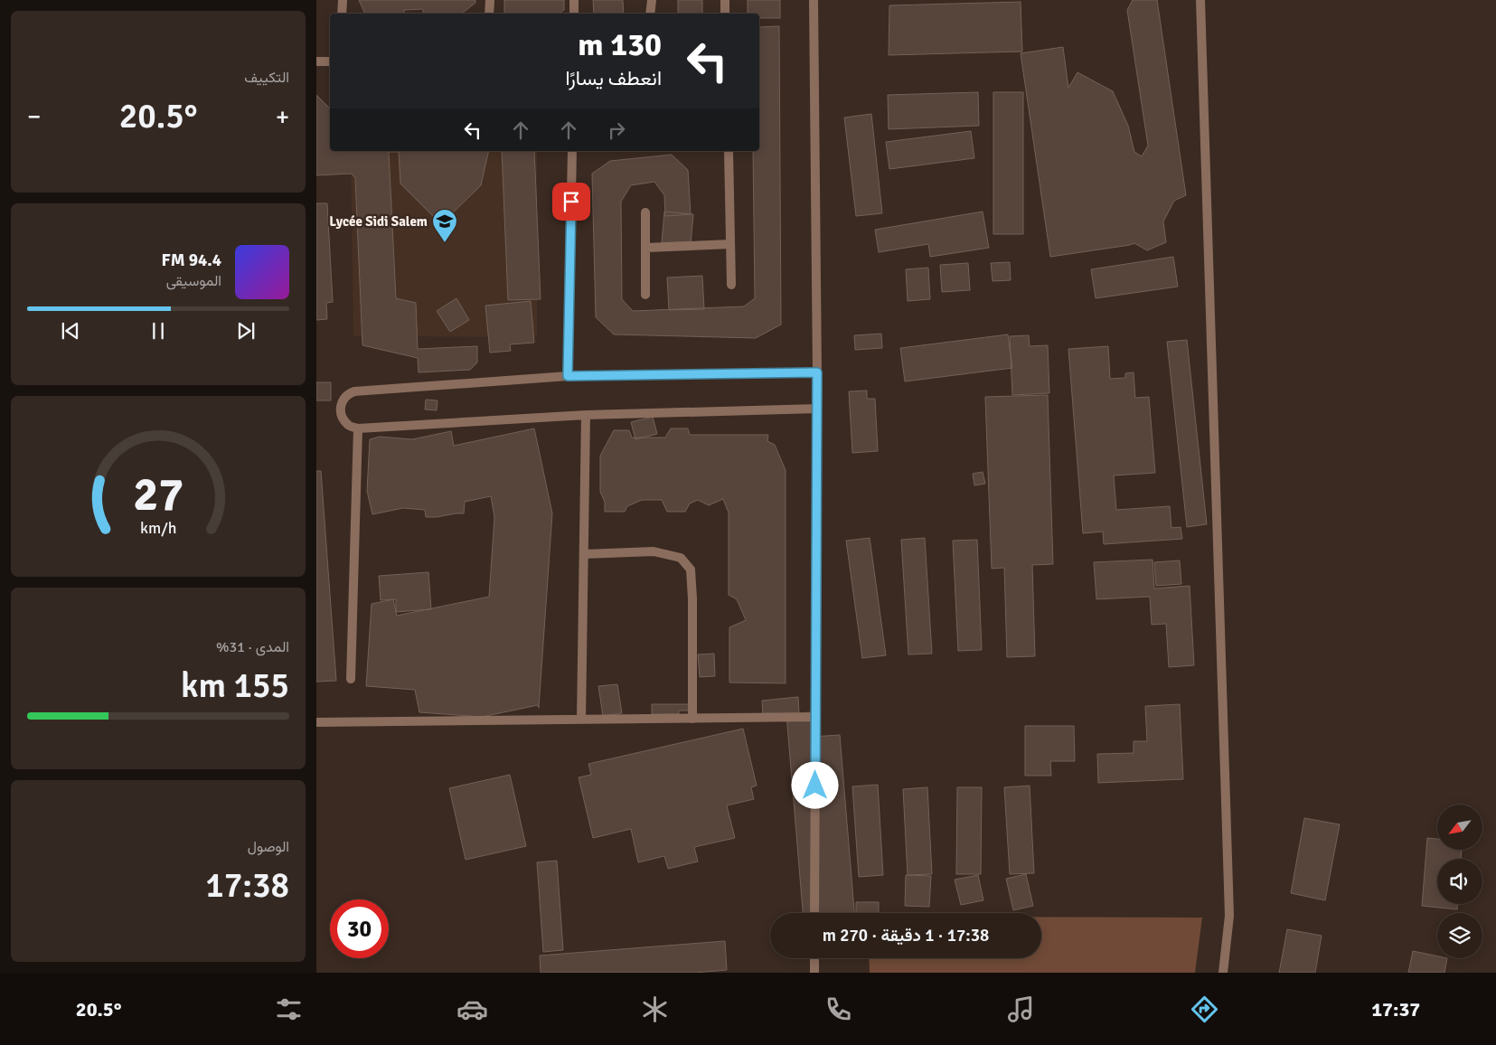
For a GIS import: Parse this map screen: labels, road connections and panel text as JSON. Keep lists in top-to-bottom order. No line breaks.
{"places":{"school or university":["Lycée Sidi Salem"]},"north":"bottom left","page":{"tile":["التكييف",["المدى · 31%","155 km"],["الوصول","17:38"]],"turn":["130 m","انعطف يسارًا"],"heat":["−","20.5°","+"],"song":["94.4 FM","الموسيقى"],"limit":"30","trip":"17:38 · 1 دقيقة · 270 m","tabs":["17:37","20.5°"],"gauge":["27","km/h"]}}
